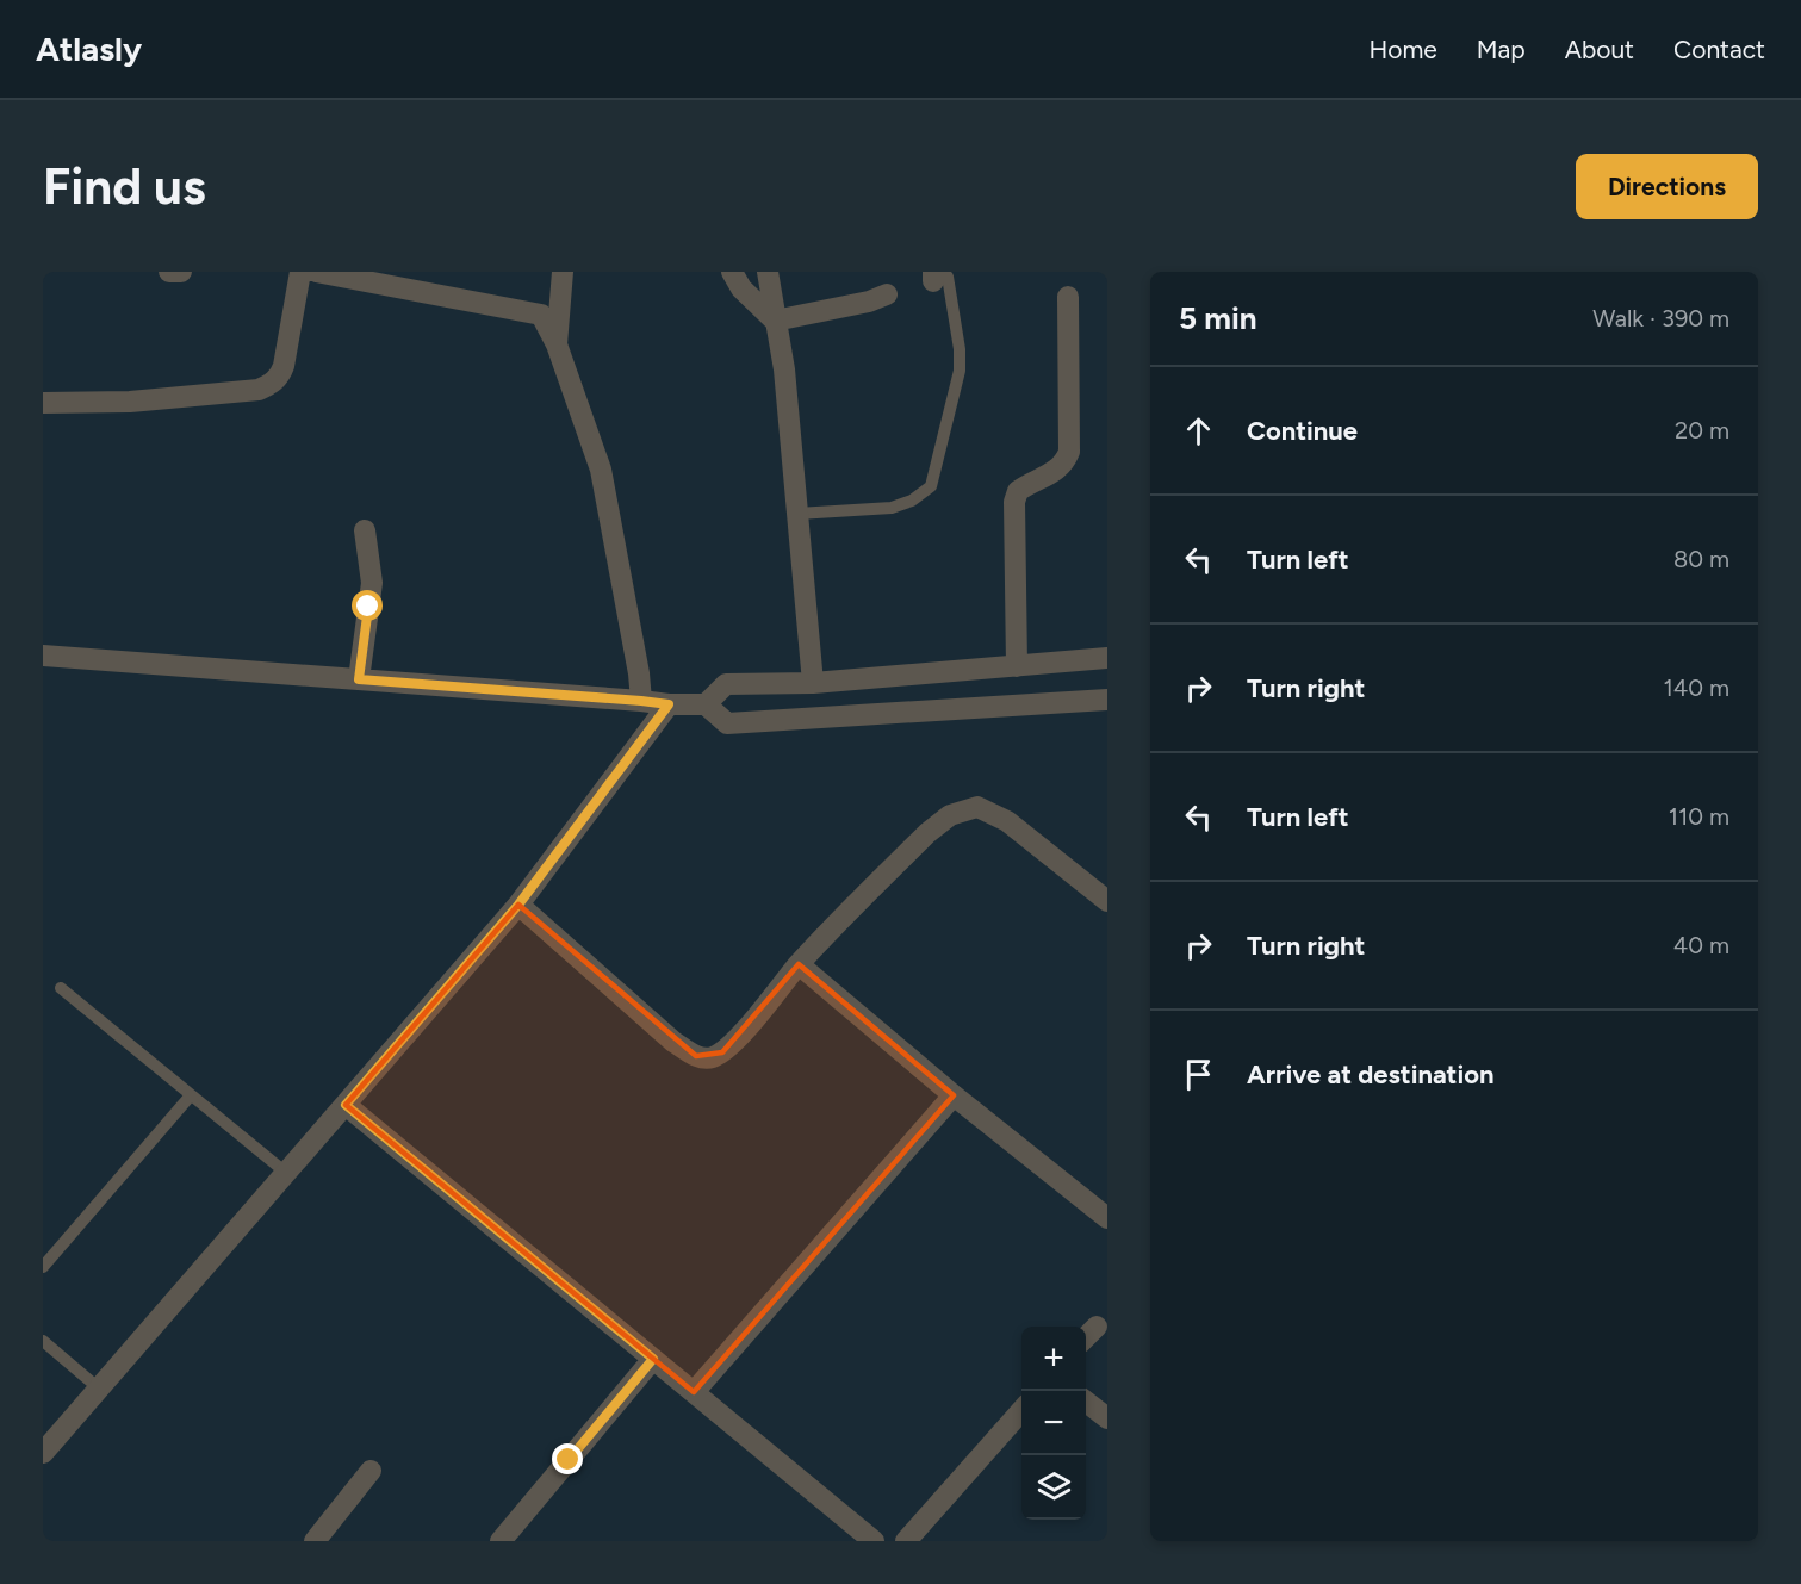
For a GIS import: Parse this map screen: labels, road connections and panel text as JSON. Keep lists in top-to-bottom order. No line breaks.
{"page":{"header":"Atlasly","nav":["Home","Map","About","Contact"],"buttons":"Directions","title":"Find us","heading":["5 min","Walk · 390 m"],"list":[["Continue","20 m"],["Turn left","80 m"],["Turn right","140 m"],["Turn left","110 m"],["Turn right","40 m"],"Arrive at destination"],"map_buttons":["+","−"]}}
